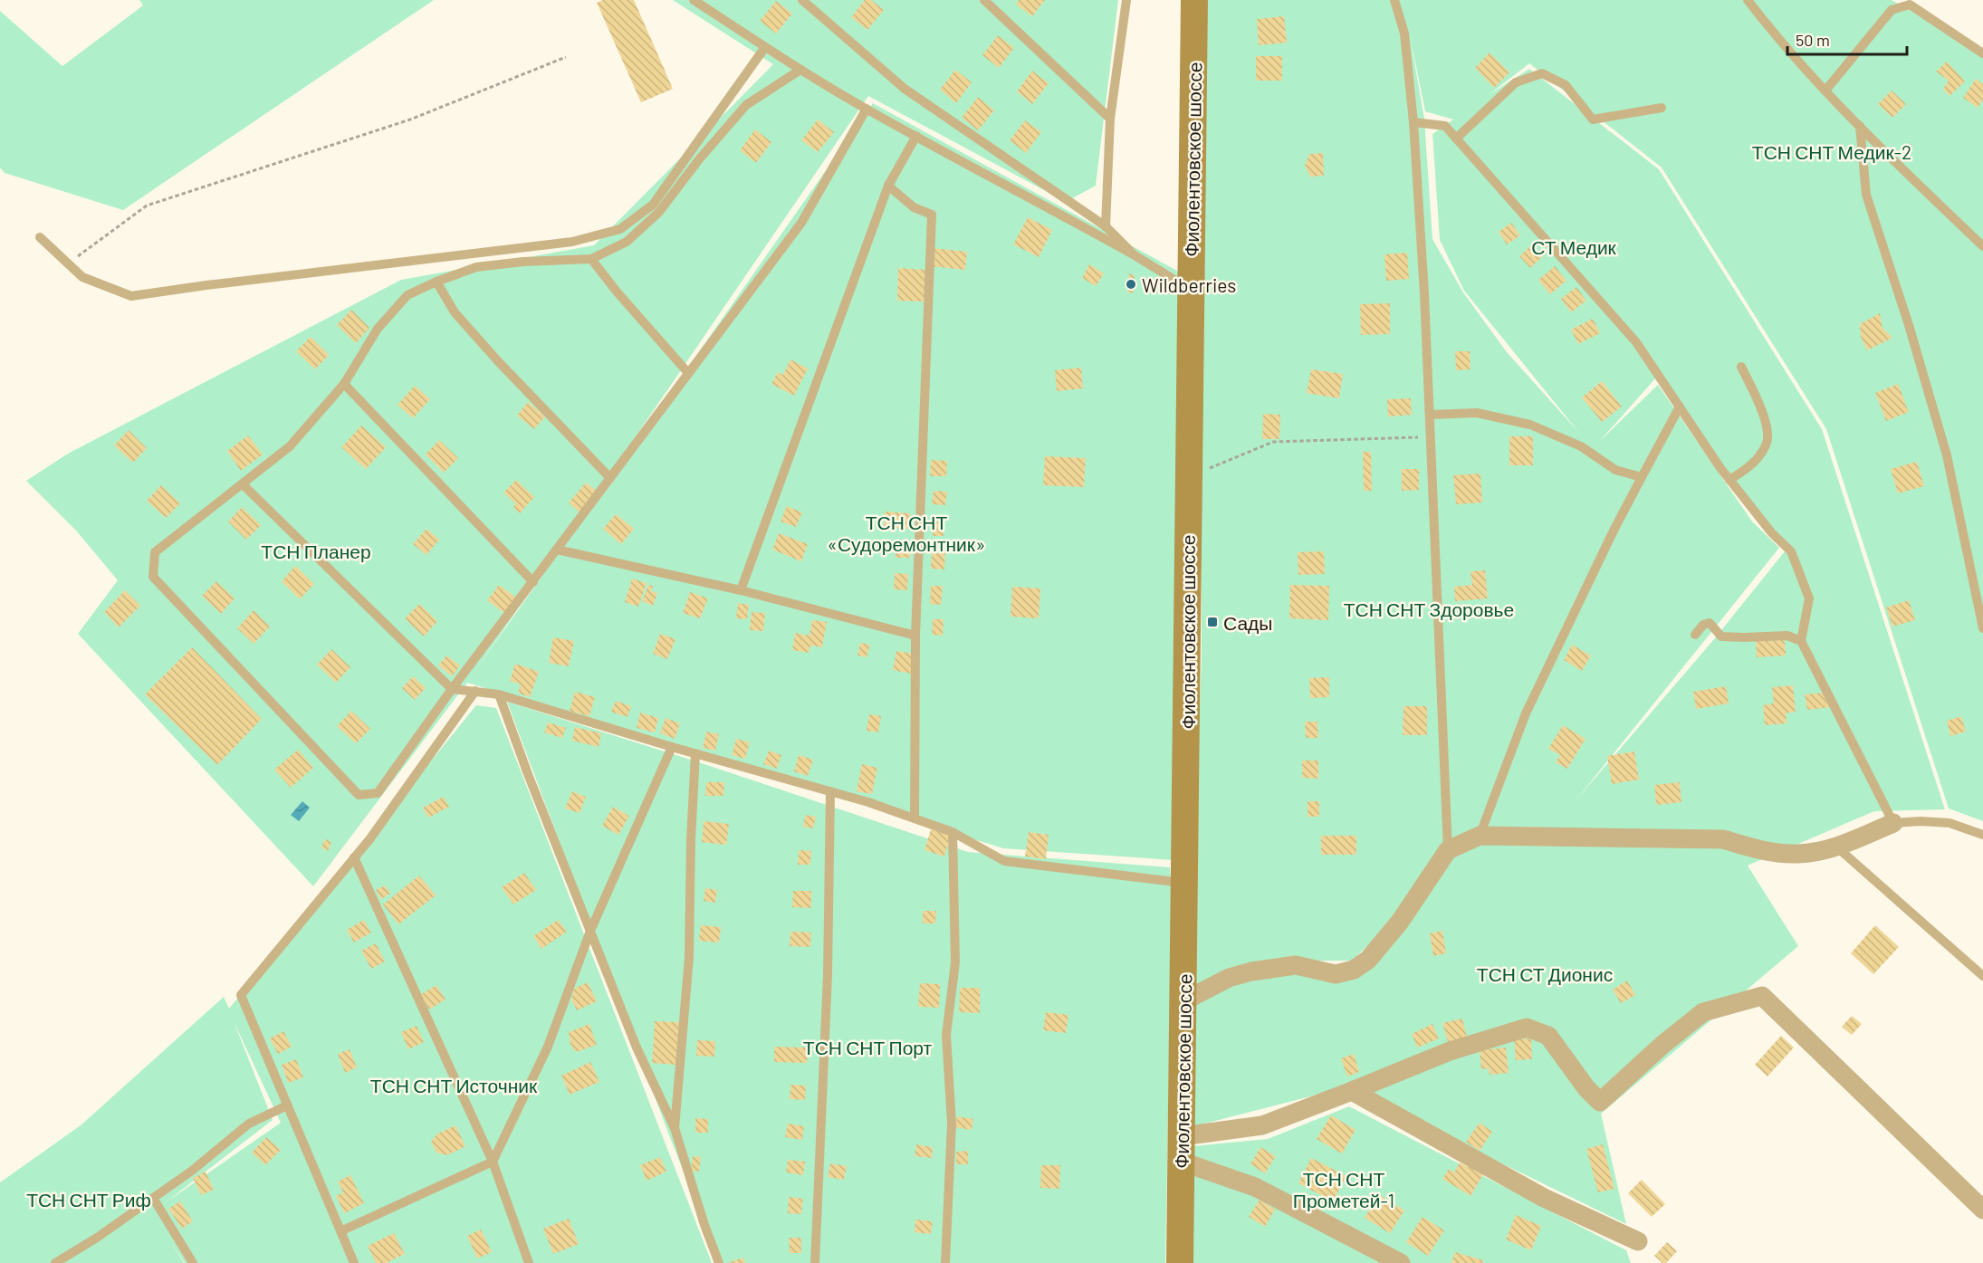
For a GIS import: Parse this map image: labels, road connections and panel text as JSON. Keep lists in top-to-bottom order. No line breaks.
{"streets":{"main road":["Фиолентовское шоссе"]},"parks":["ТСН СНТ Медик-2","СТ Медик","ТСН СНТ «Судоремонтник»","ТСН Планер","ТСН СНТ Здоровье","ТСН СТ Дионис","ТСН СНТ Порт","ТСН СНТ Источник","ТСН СНТ Прометей-1","ТСН СНТ Риф"],"places":{"other":["Wildberries"],"transit":["Сады"]},"scale_bar":"50 m"}
